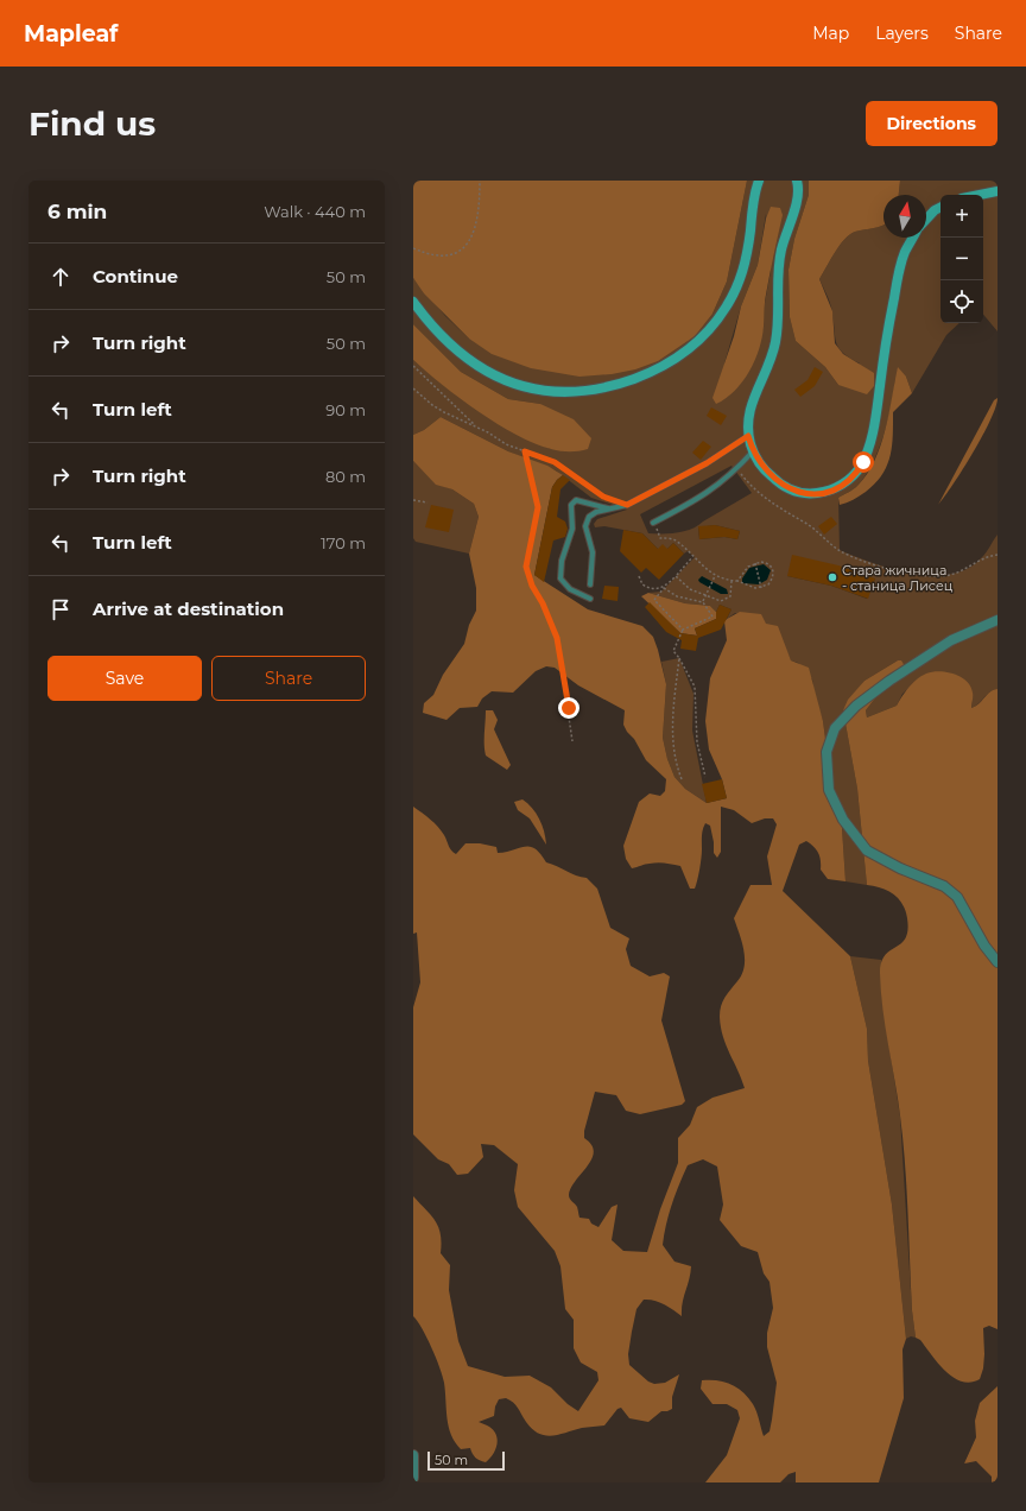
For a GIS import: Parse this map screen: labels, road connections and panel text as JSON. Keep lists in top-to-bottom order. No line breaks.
{"places":["Стара жичница - станица Лисец"],"scale_bar":"50 m","north":"top","page":{"header":"Mapleaf","nav":["Map","Layers","Share"],"buttons":["Directions",["Save","Share"]],"title":"Find us","heading":["6 min","Walk · 440 m"],"map_buttons":["+","−"],"list":[["Continue","50 m"],["Turn right","50 m"],["Turn left","90 m"],["Turn right","80 m"],["Turn left","170 m"],"Arrive at destination"],"scale":"50 m"}}
